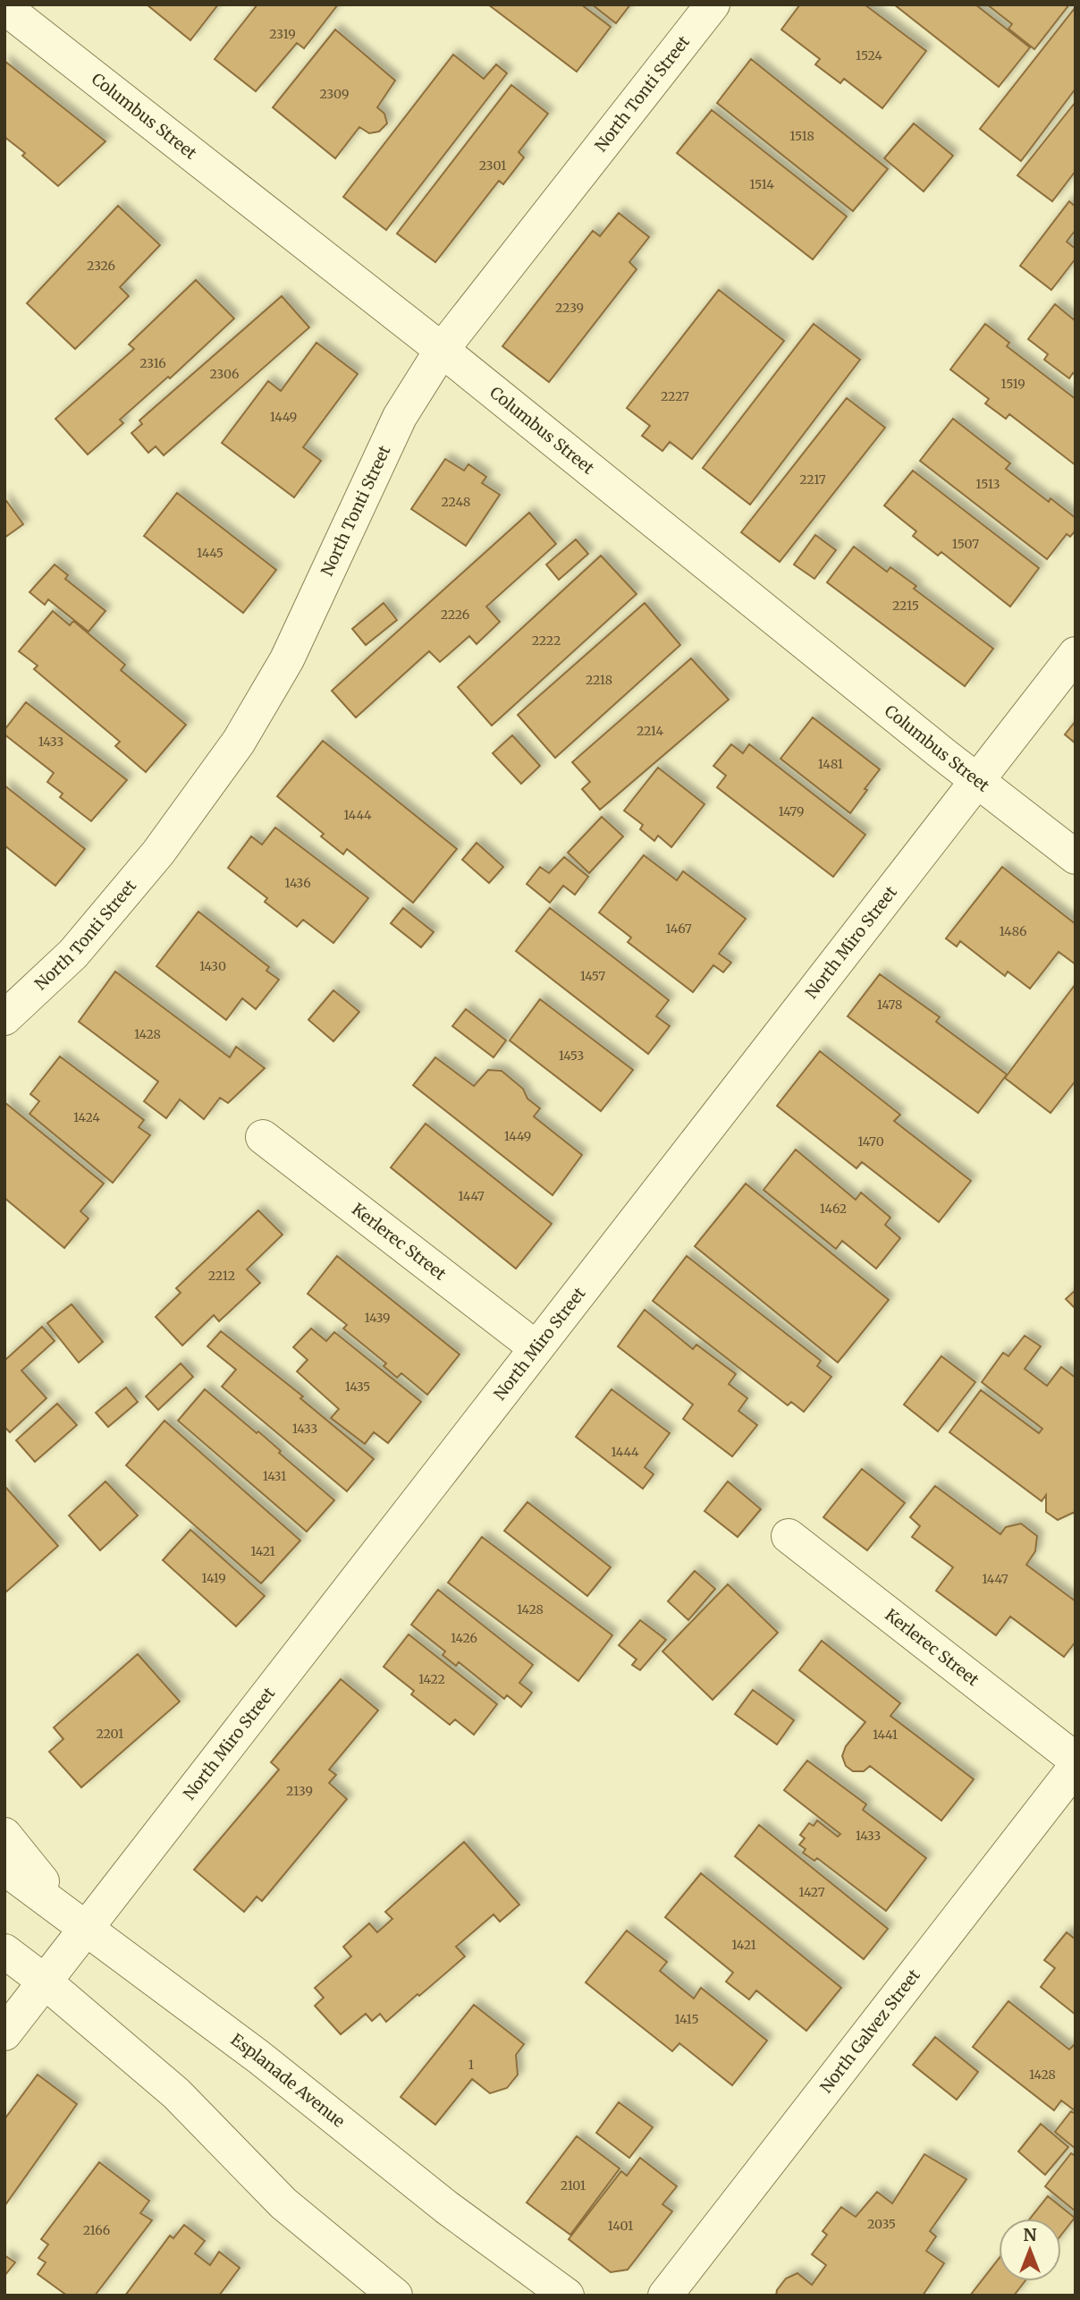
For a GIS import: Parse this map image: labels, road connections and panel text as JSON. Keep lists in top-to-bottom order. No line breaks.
{"streets":{"street":["North Tonti Street","Columbus Street","North Miro Street","Kerlerec Street","North Galvez Street","Esplanade Avenue"]},"crossings":[["North Tonti Street","Columbus Street"],["Columbus Street","North Miro Street"],["North Miro Street","Kerlerec Street"],["North Miro Street","Esplanade Avenue"]],"house_numbers":["2319","1524","2309","1518","2301","1514","2326","2239","2316","2306","1519","2227","1449","2217","1513","2248","1507","1445","2215","2226","2222","2218","2214","1433","1481","1479","1444","1436","1467","1486","1430","1457","1478","1428","1453","1424","1449","1470","1447","1462","2212","1439","1435","1433","1444","1431","1421","1419","1447","1428","1426","1422","2201","1441","2139","1433","1427","1421","1415","1","1428","2101","2035","1401","2166"],"north":"top"}
